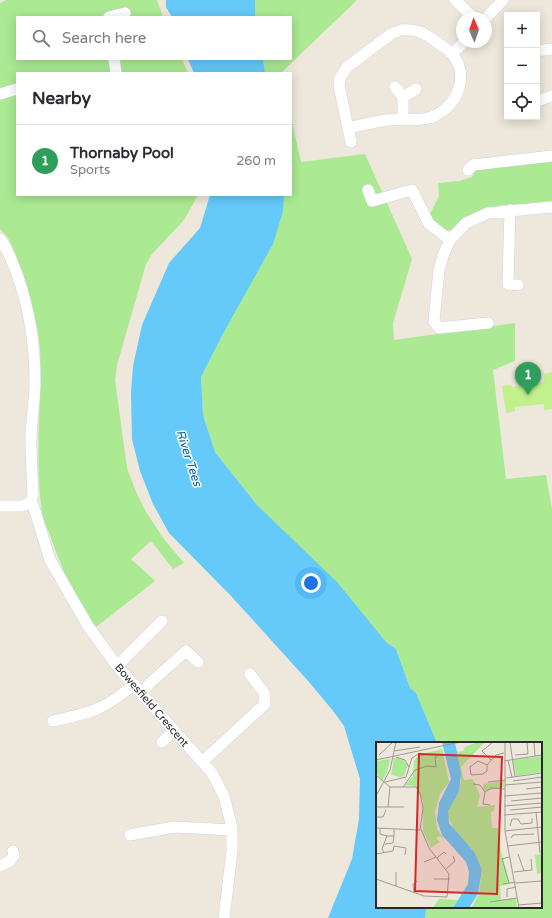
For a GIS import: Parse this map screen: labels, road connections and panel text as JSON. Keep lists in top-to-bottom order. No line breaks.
{"streets":{"street":["Bowesfield Crescent"]},"water":["River Tees"],"north":"top","page":{"map_buttons":["+","−"],"search":"Search here","heading":"Nearby","list":[{"mark":"1","name":"Thornaby Pool","note":"Sports","value":"260 m"}],"pins":"1"}}
